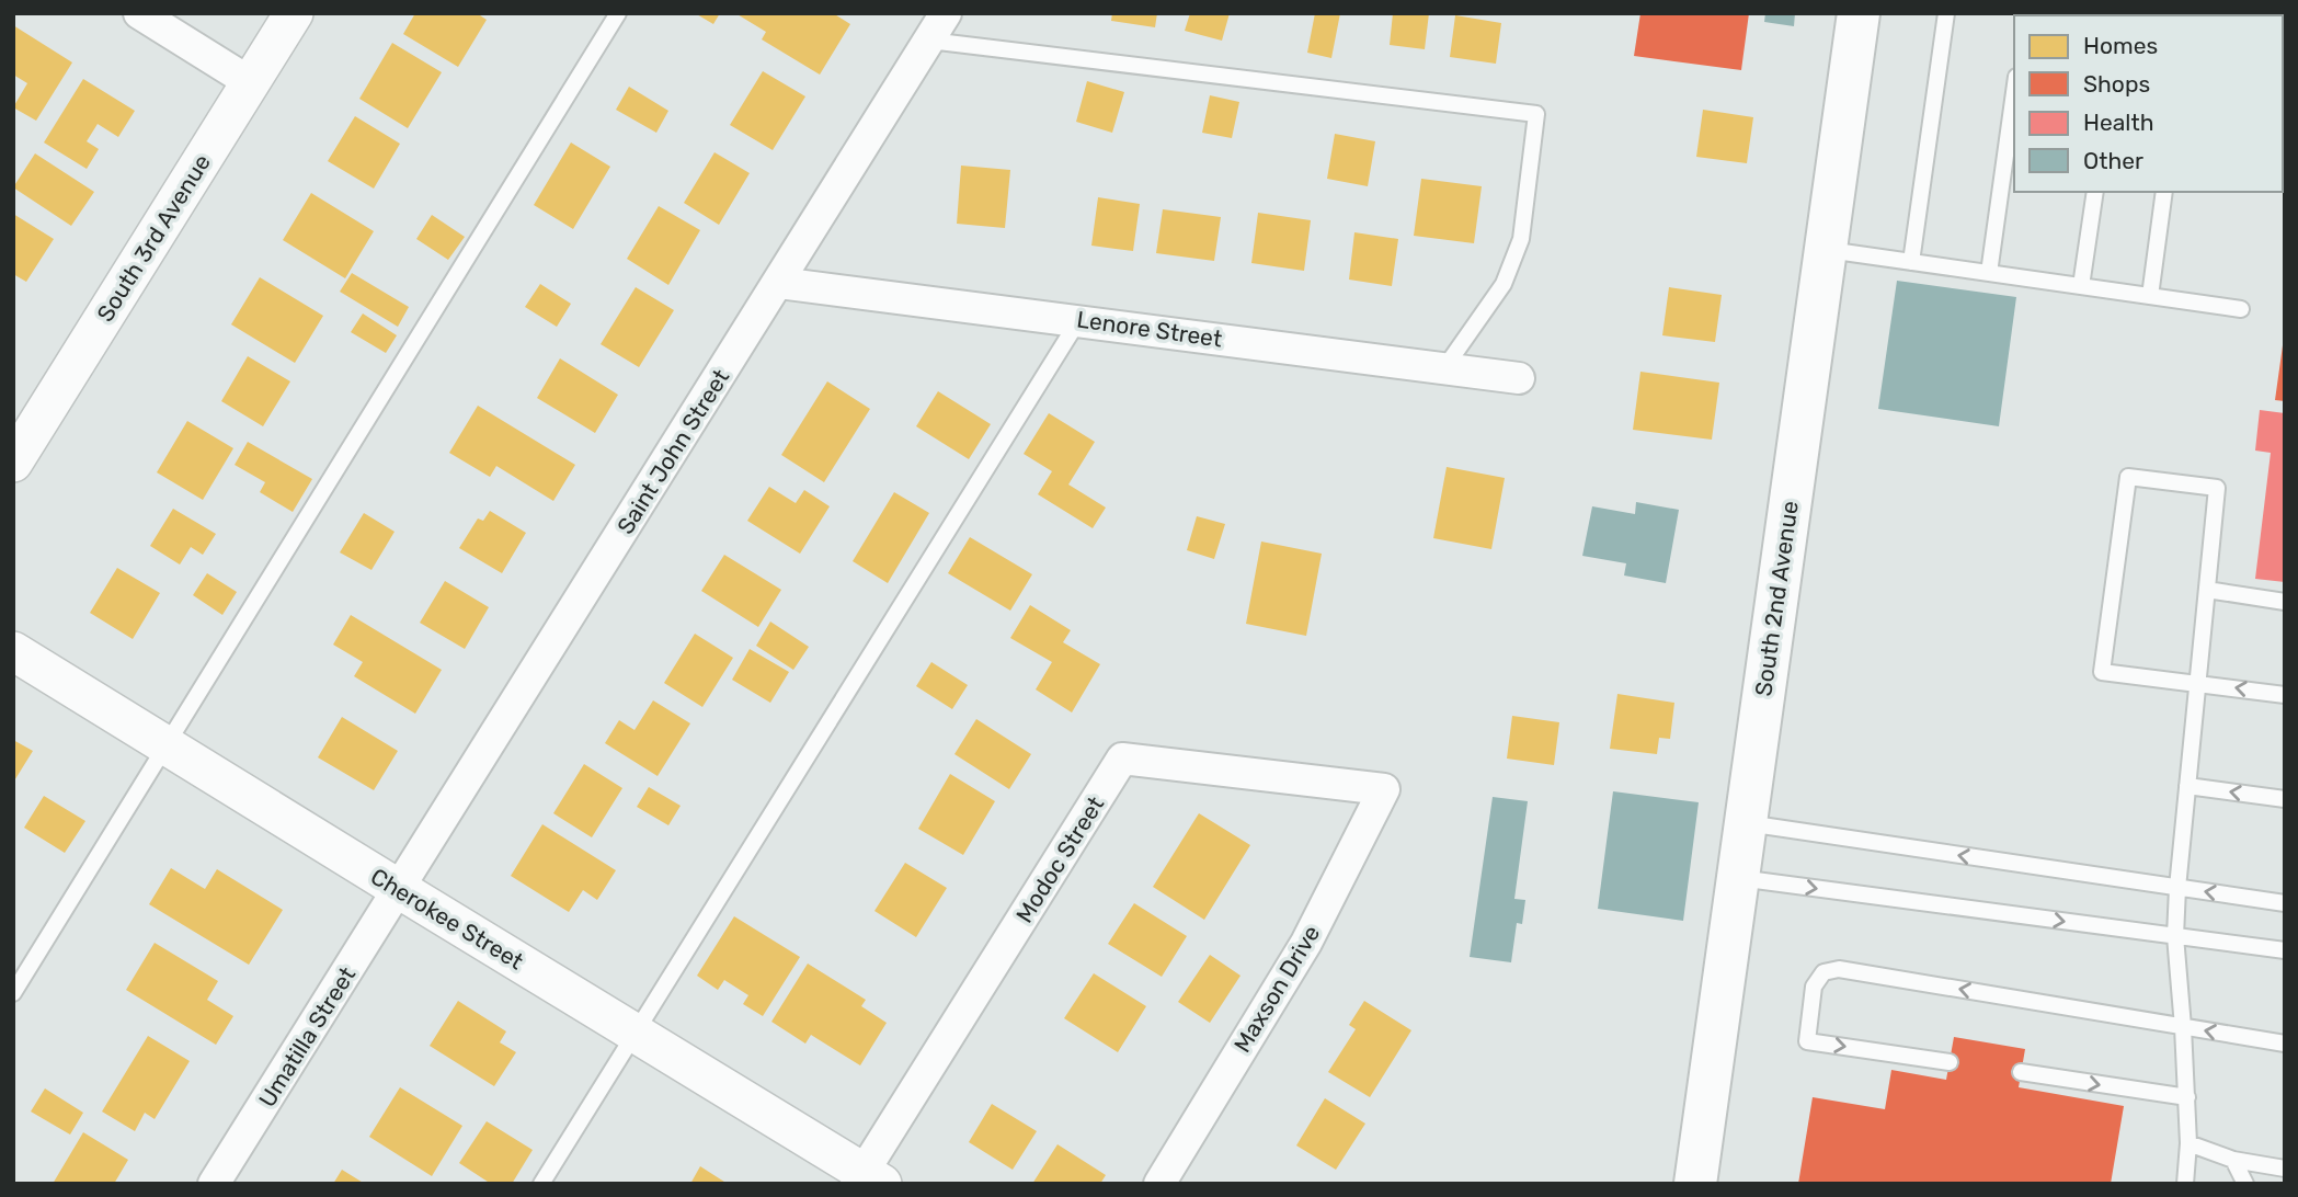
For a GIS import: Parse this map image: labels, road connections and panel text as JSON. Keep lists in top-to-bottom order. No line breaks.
{"streets":{"main road":["South 2nd Avenue"],"street":["South 3rd Avenue","Lenore Street","Saint John Street","Modoc Street","Cherokee Street","Maxson Drive","Umatilla Street"]},"crossings":[["Lenore Street","Saint John Street"],["Saint John Street","Cherokee Street"],["Saint John Street","Umatilla Street"],["Modoc Street","Cherokee Street"],["Modoc Street","Maxson Drive"],["Cherokee Street","Umatilla Street"]],"legend":["Homes","Shops","Health","Other"]}
